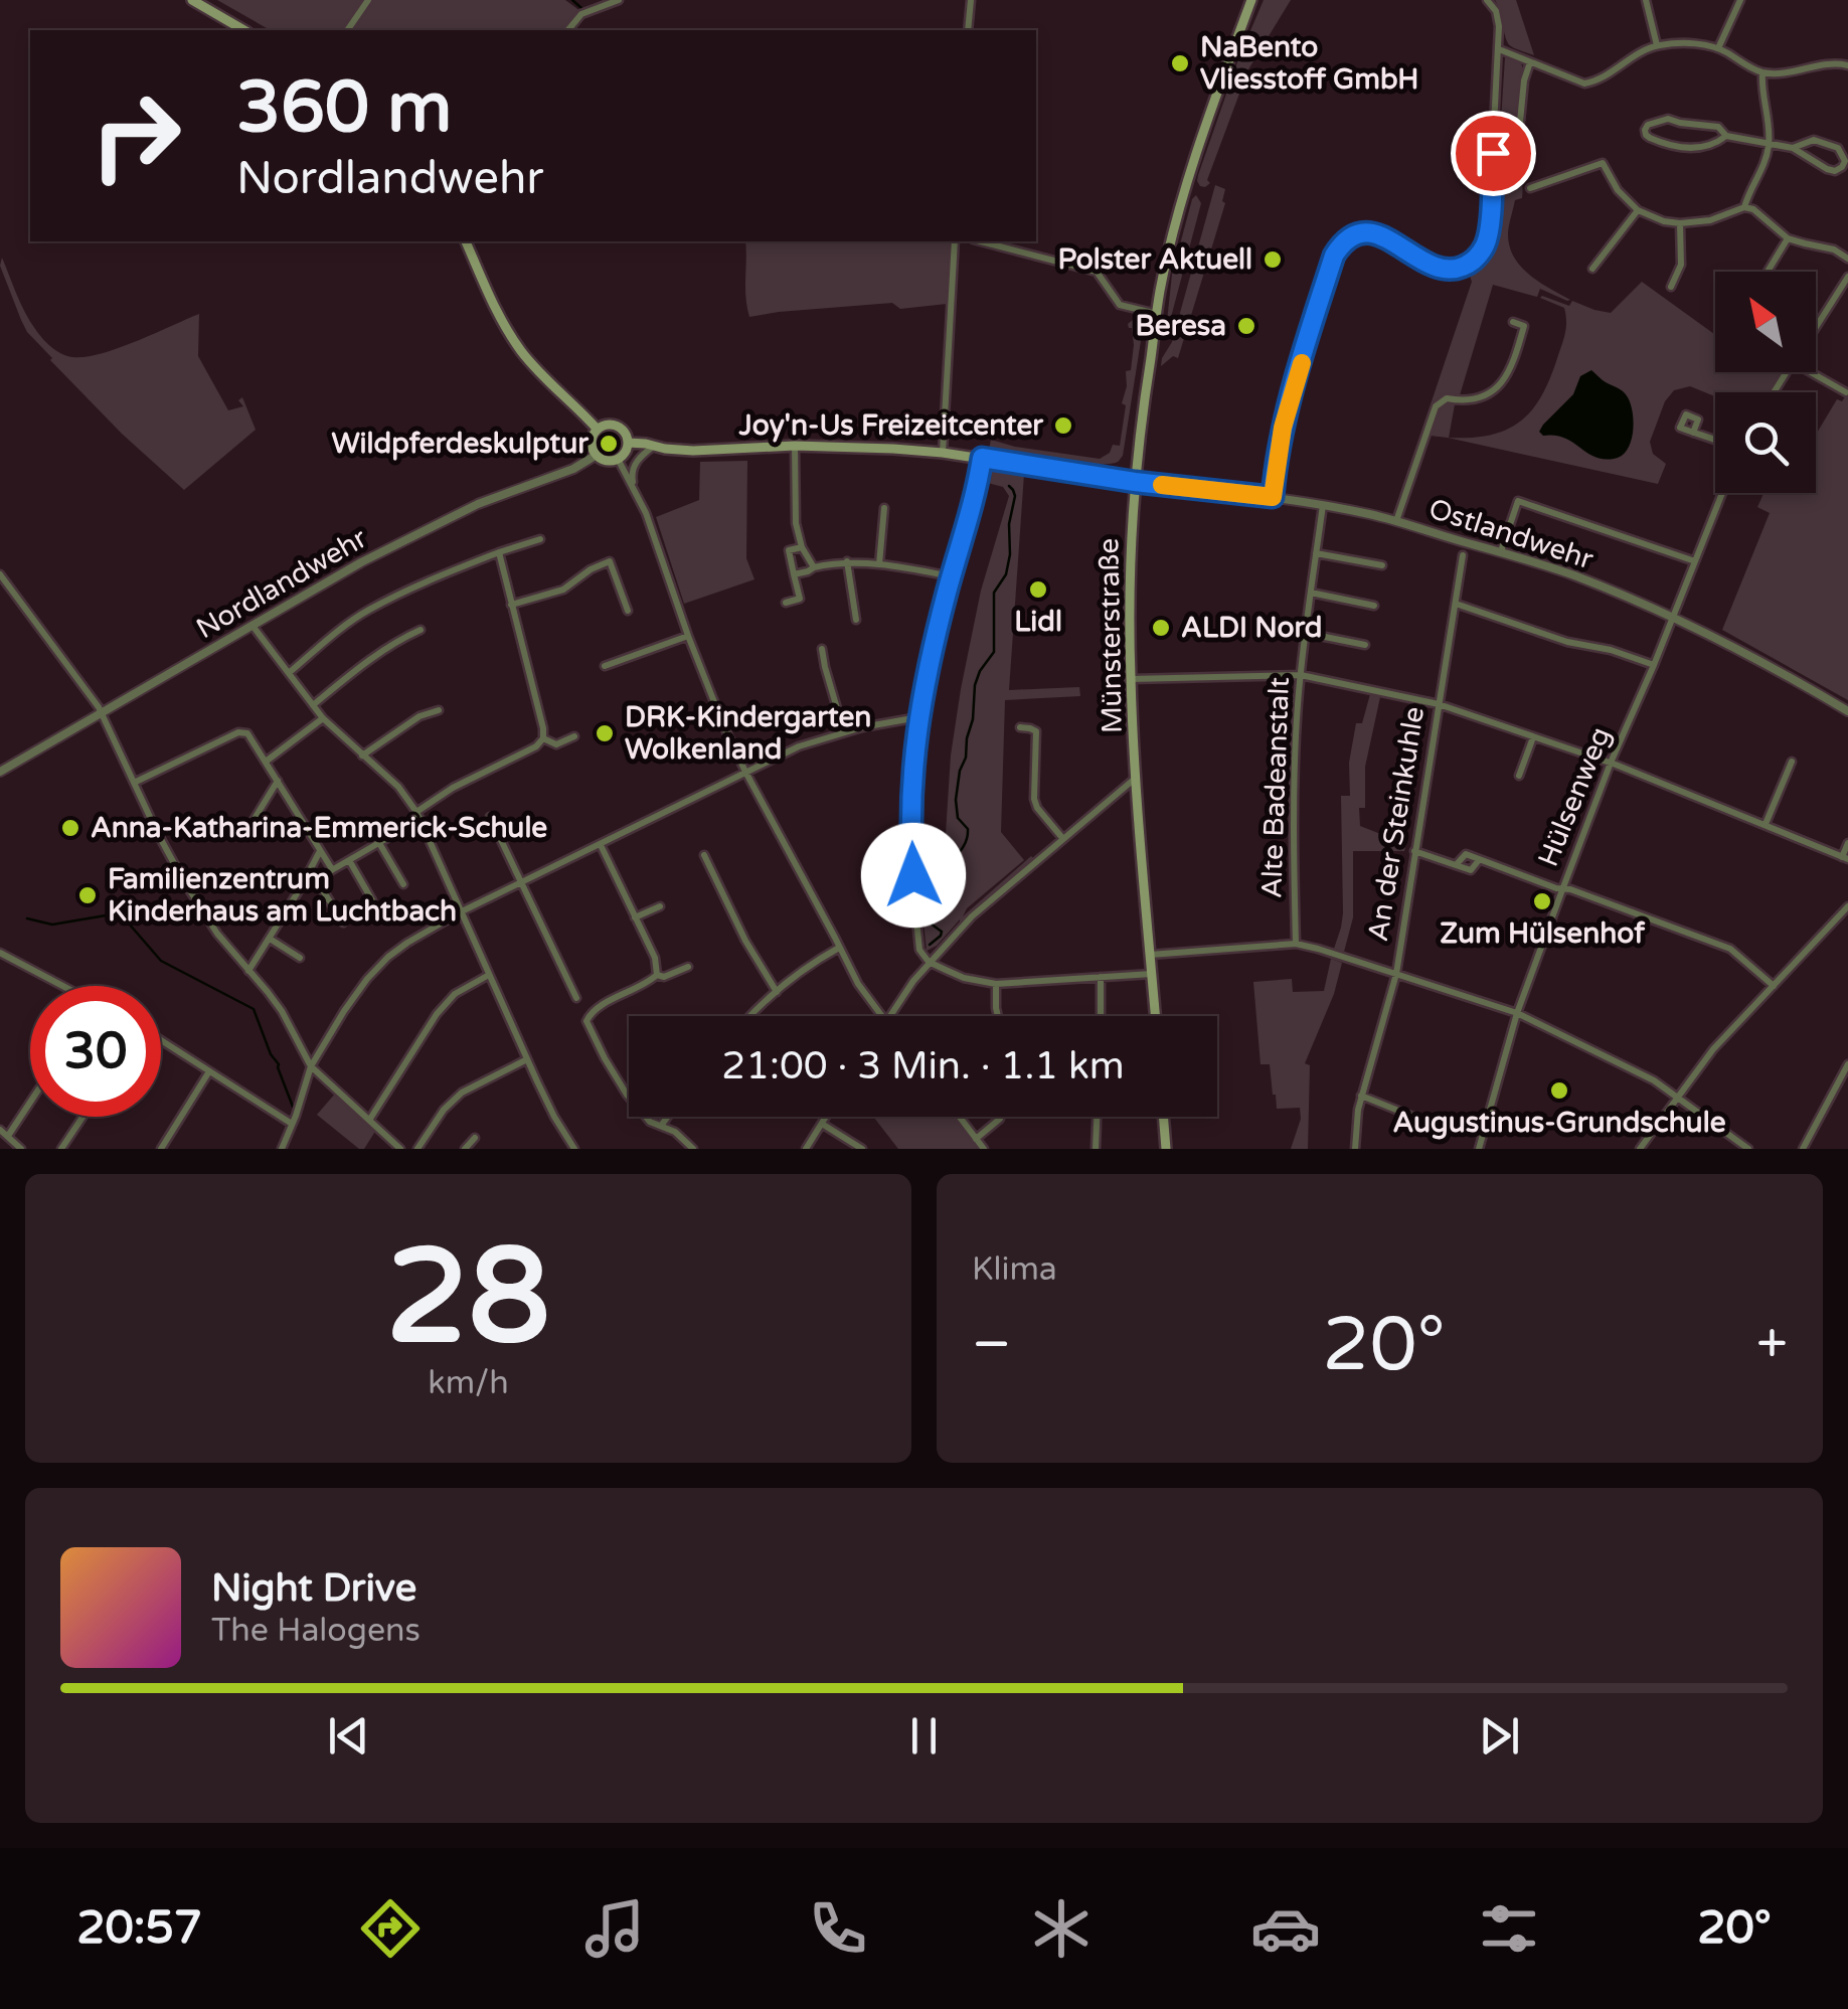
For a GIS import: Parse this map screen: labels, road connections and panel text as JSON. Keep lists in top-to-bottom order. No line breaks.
{"streets":{"main road":["Münsterstraße"],"street":["Ostlandwehr","Nordlandwehr","Alte Badeanstalt","Hülsenweg","An der Steinkuhle"]},"crossings":[["Ostlandwehr","Münsterstraße"],["Ostlandwehr","Alte Badeanstalt"],["Ostlandwehr","Hülsenweg"]],"places":["NaBento Vliesstoff GmbH","Polster Aktuell","Beresa","Joy'n-Us Freizeitcenter","Wildpferdeskulptur","Lidl","ALDI Nord","DRK-Kindergarten Wolkenland","Anna-Katharina-Emmerick-Schule","Familienzentrum Kinderhaus am Luchtbach","Zum Hülsenhof","Augustinus-Grundschule"],"north":"top left","page":{"turn":["360 m","Nordlandwehr"],"limit":"30","trip":"21:00 · 3 Min. · 1.1 km","tile":[["28","km/h"],"Klima"],"heat":["−","20°","+"],"song":["Night Drive","The Halogens"],"tabs":["20:57","20°"]}}
